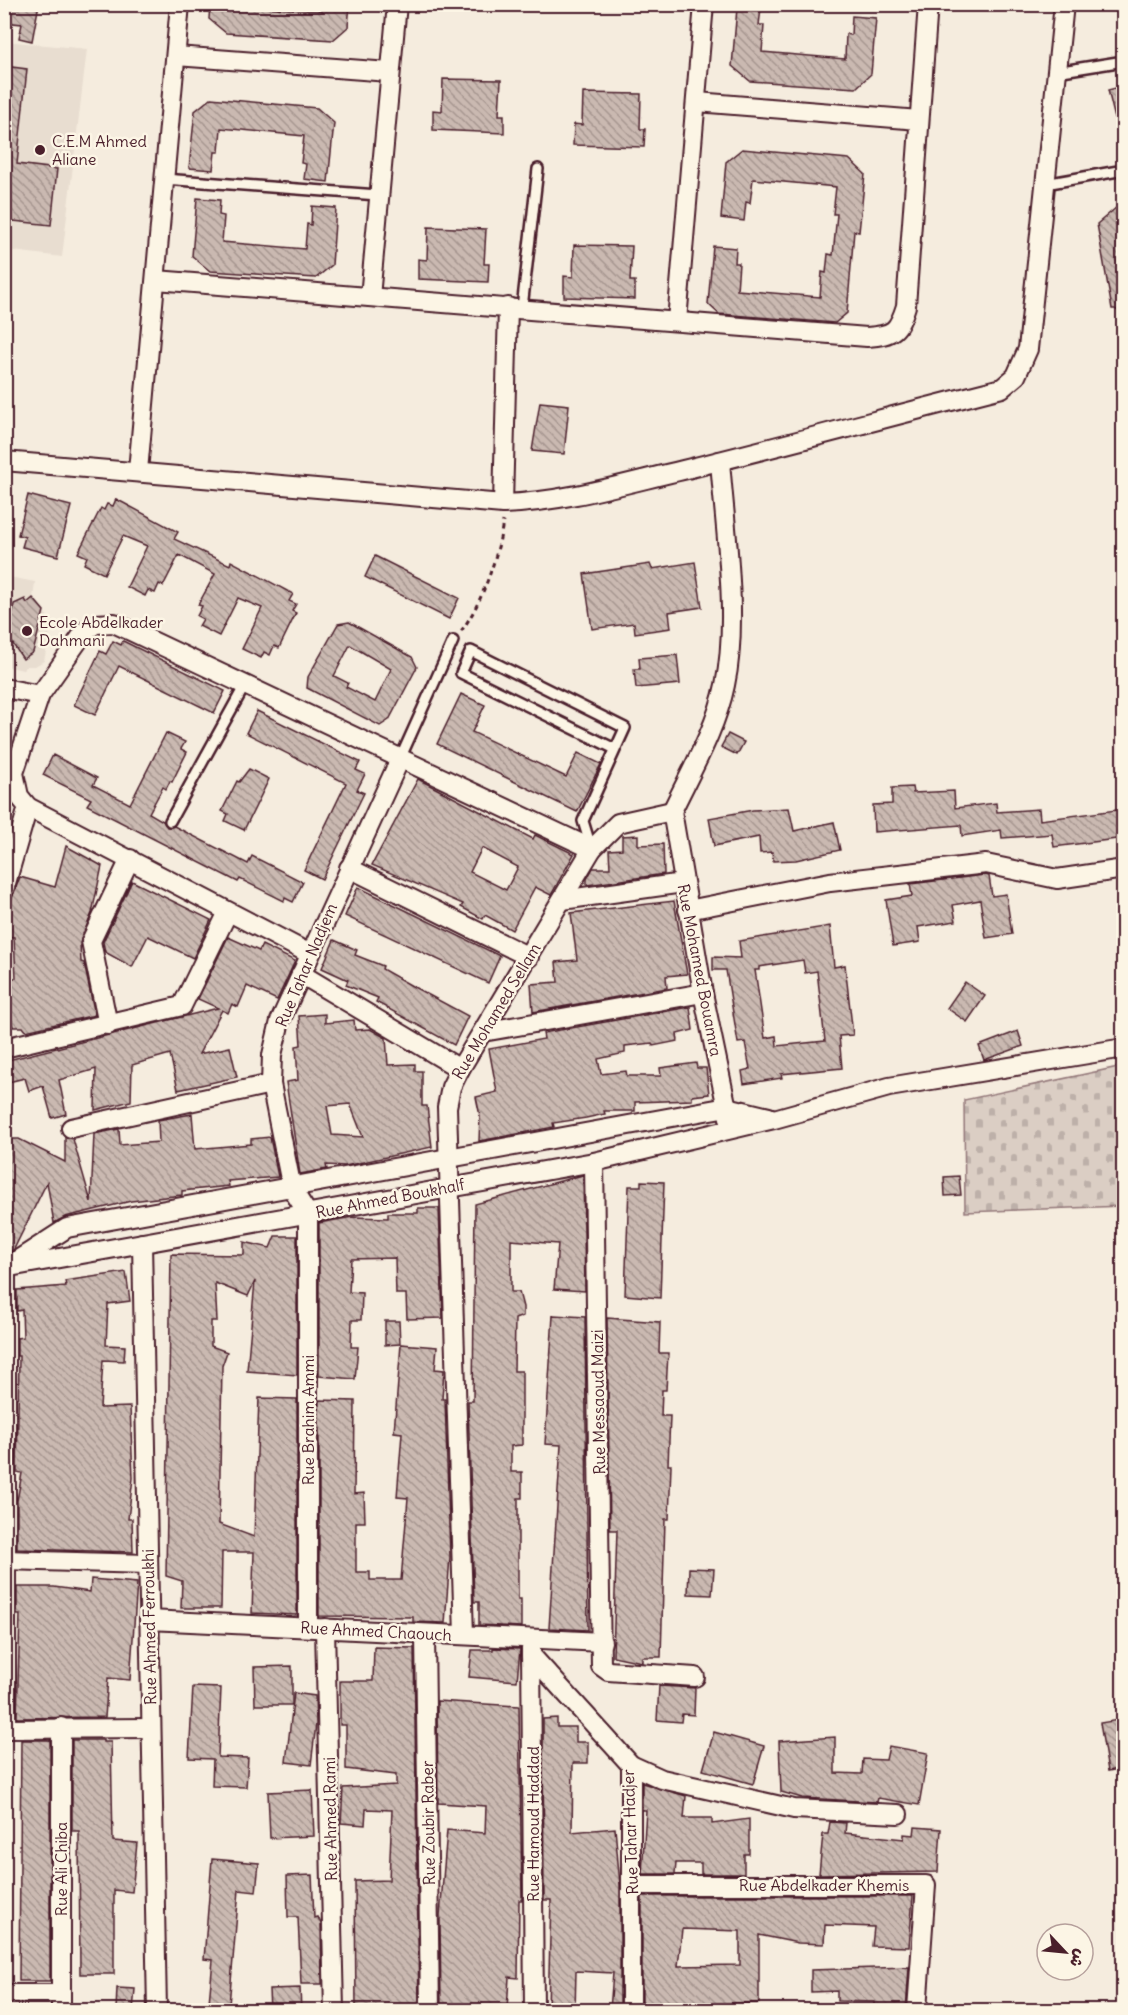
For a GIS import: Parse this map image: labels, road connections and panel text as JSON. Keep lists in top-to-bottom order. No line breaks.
{"streets":{"street":["Rue Tahar Nadjem","Rue Mohamed Bouamra","Rue Mohamed Sellam","Rue Ahmed Boukhalf","Rue Messaoud Maizi","Rue Brahim Ammi","Rue Ahmed Ferroukhi","Rue Ahmed Chaouch","Rue Ahmed Rami","Rue Zoubir Raber","Rue Hamoud Haddad","Rue Tahar Hadjer","Rue Ali Chiba","Rue Abdelkader Khemis"]},"crossings":[["Rue Tahar Nadjem","Rue Ahmed Boukhalf"],["Rue Tahar Nadjem","Rue Brahim Ammi"],["Rue Mohamed Bouamra","Rue Mohamed Sellam"],["Rue Mohamed Bouamra","Rue Ahmed Boukhalf"],["Rue Mohamed Sellam","Rue Ahmed Boukhalf"],["Rue Mohamed Sellam","Rue Ahmed Chaouch"],["Rue Ahmed Boukhalf","Rue Messaoud Maizi"],["Rue Ahmed Boukhalf","Rue Brahim Ammi"],["Rue Ahmed Boukhalf","Rue Ahmed Ferroukhi"],["Rue Messaoud Maizi","Rue Ahmed Chaouch"],["Rue Brahim Ammi","Rue Ahmed Chaouch"],["Rue Brahim Ammi","Rue Ahmed Rami"],["Rue Ahmed Ferroukhi","Rue Ahmed Chaouch"],["Rue Ahmed Chaouch","Rue Ahmed Rami"],["Rue Ahmed Chaouch","Rue Zoubir Raber"],["Rue Ahmed Chaouch","Rue Hamoud Haddad"],["Rue Ahmed Chaouch","Rue Tahar Hadjer"],["Rue Hamoud Haddad","Rue Tahar Hadjer"],["Rue Tahar Hadjer","Rue Abdelkader Khemis"]],"places":["C.E.M Ahmed Aliane","Ecole Abdelkader Dahmani"],"north":"bottom right"}
